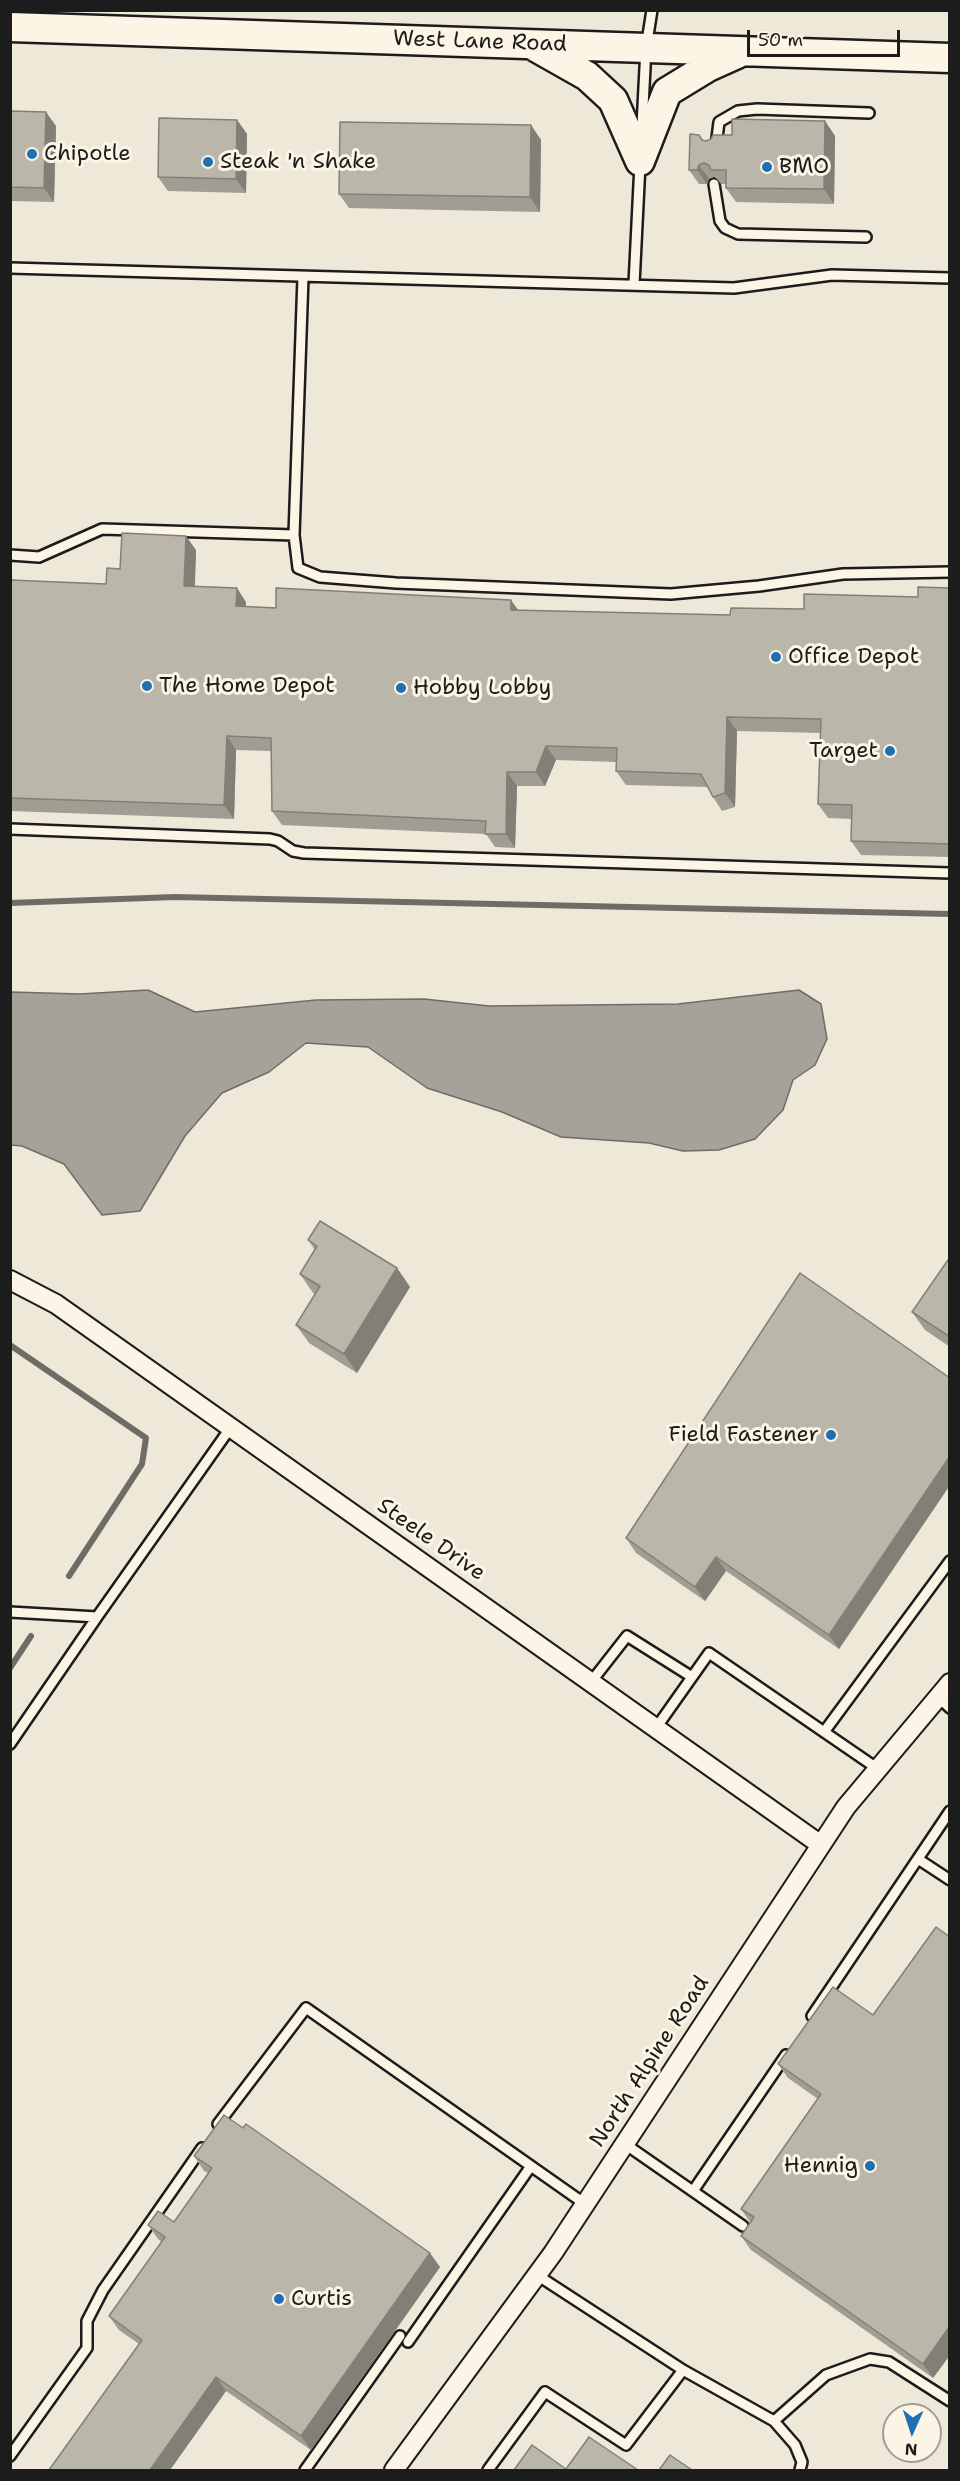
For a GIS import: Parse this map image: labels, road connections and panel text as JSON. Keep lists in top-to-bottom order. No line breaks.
{"streets":{"main road":["West Lane Road"],"street":["Steele Drive","North Alpine Road"]},"crossings":[["Steele Drive","North Alpine Road"]],"places":["Chipotle","Steak 'n Shake","BMO","Office Depot","The Home Depot","Hobby Lobby","Target","Field Fastener","Hennig","Curtis"],"scale_bar":"50 m","north":"bottom"}
